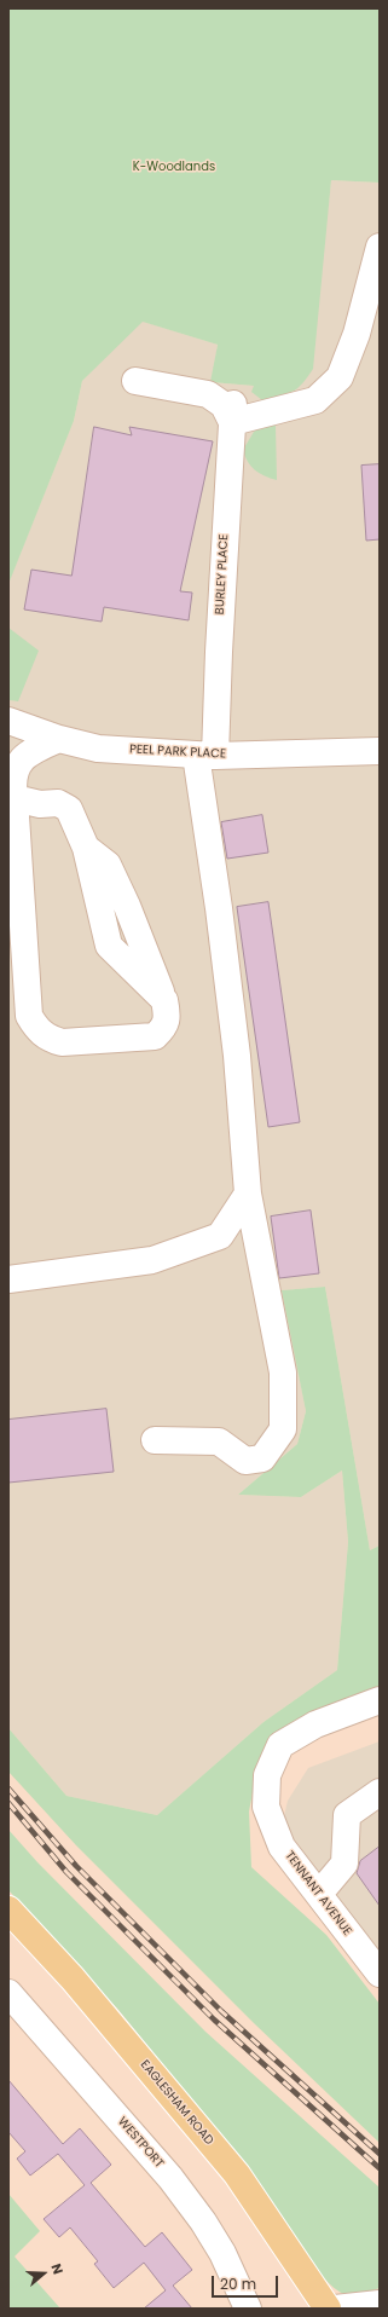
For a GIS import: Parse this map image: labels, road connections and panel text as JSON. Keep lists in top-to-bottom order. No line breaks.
{"streets":{"main road":["EAGLESHAM ROAD"],"street":["BURLEY PLACE","PEEL PARK PLACE","TENNANT AVENUE","WESTPORT"]},"crossings":[["BURLEY PLACE","PEEL PARK PLACE"]],"parks":["K-Woodlands"],"scale_bar":"20 m","north":"right"}
